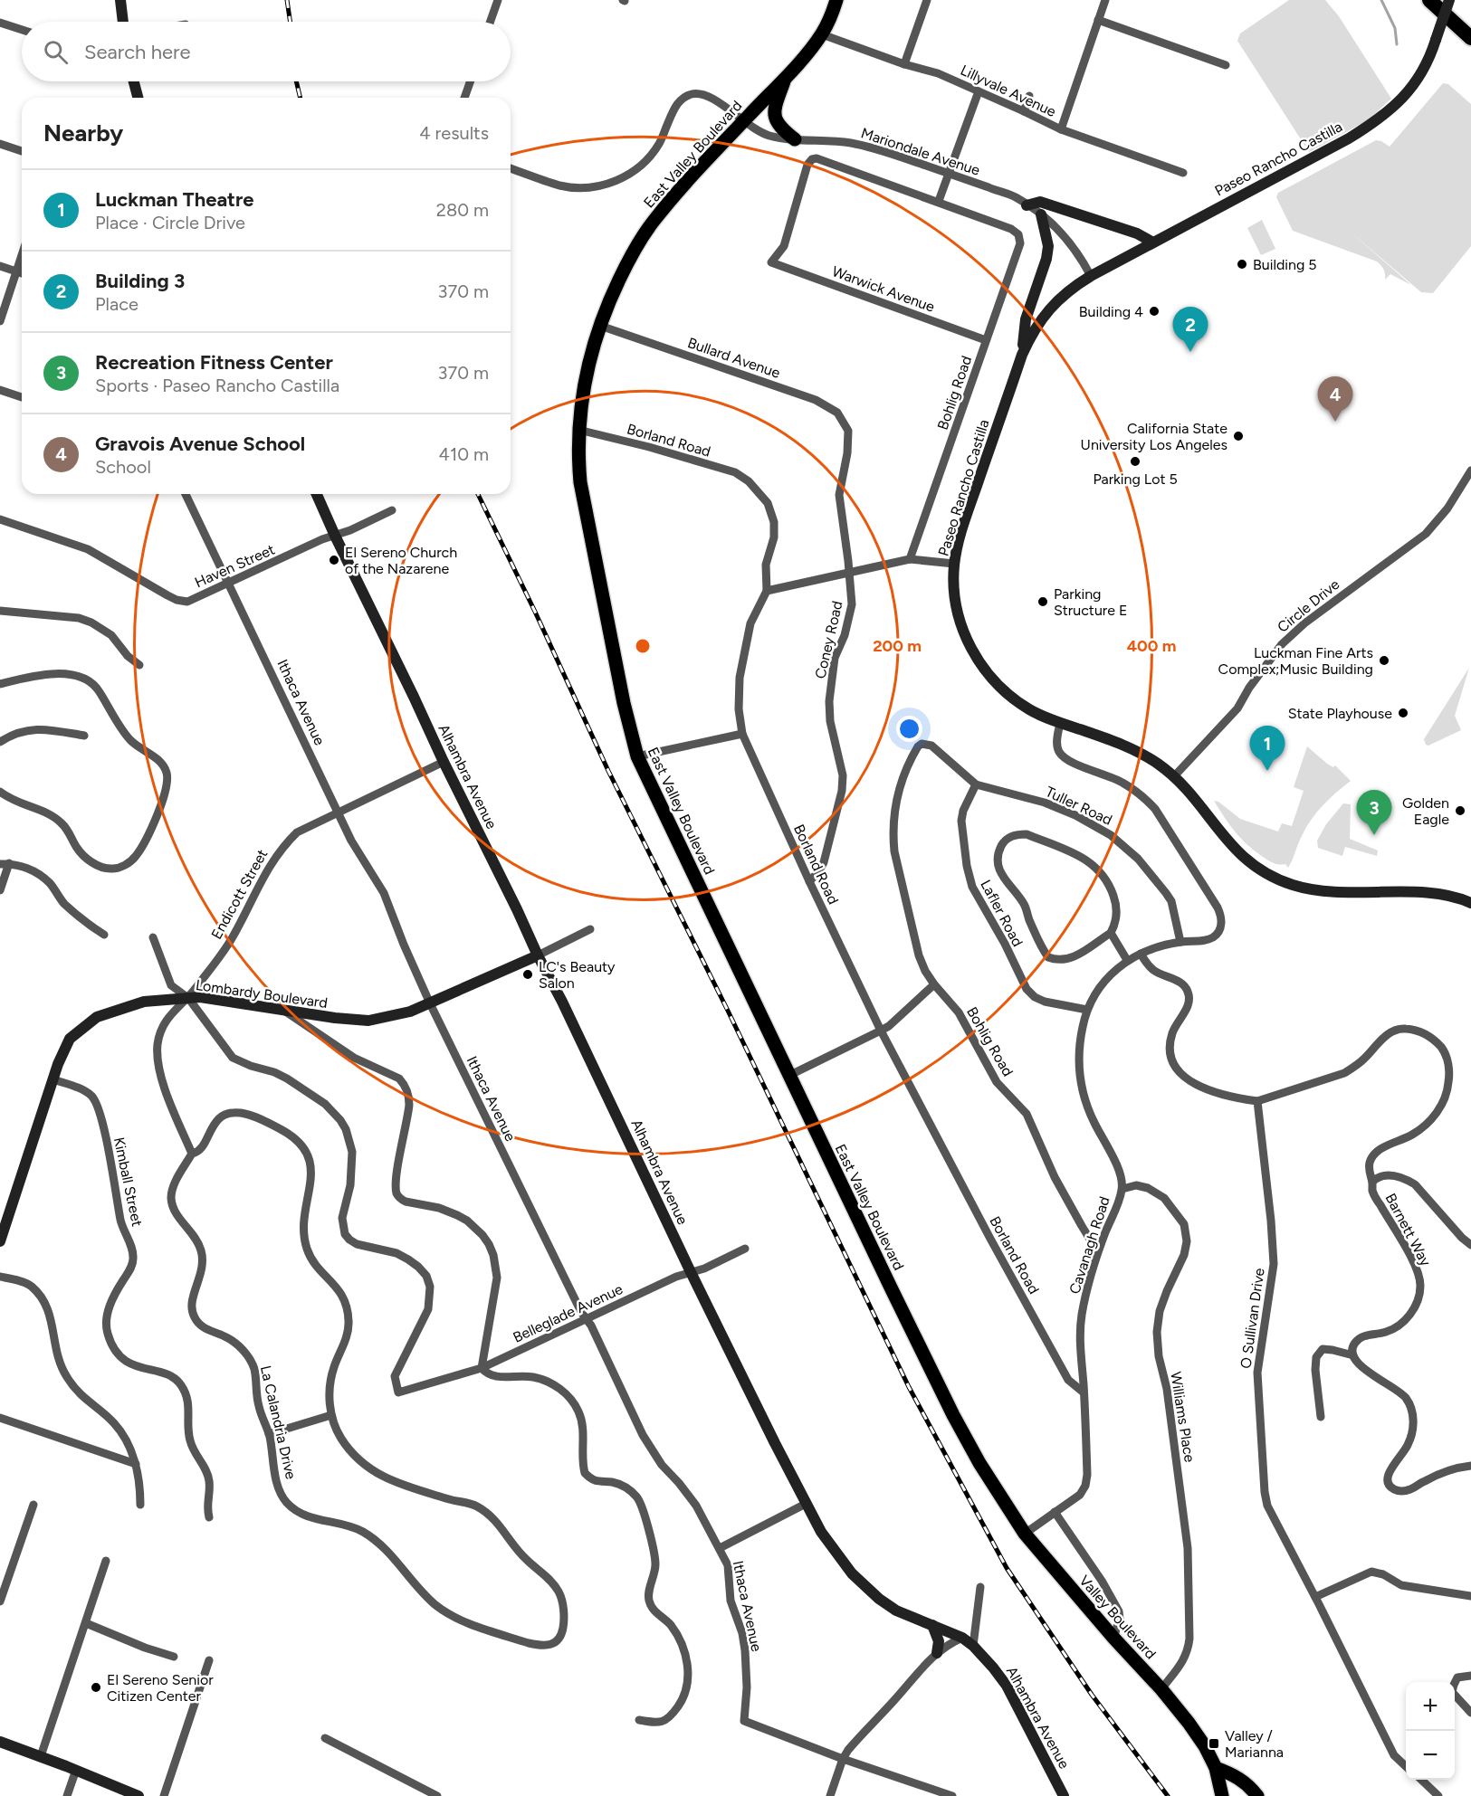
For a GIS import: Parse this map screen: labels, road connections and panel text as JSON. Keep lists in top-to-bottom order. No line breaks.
{"streets":{"main road":["East Valley Boulevard","Valley Boulevard"],"street":["Lillyvale Avenue","Mariondale Avenue","Paseo Rancho Castilla","Warwick Avenue","Bullard Avenue","Bohlig Road","Borland Road","Haven Street","Circle Drive","Coney Road","Ithaca Avenue","Alhambra Avenue","Tuller Road","Endicott Street","Lafler Road","Lombardy Boulevard","Kimball Street","Barnett Way","Cavanagh Road","Belleglade Avenue","O Sullivan Drive","Williams Place","La Calandria Drive"]},"crossings":[["Lillyvale Avenue","East Valley Boulevard"],["Mariondale Avenue","East Valley Boulevard"],["Mariondale Avenue","Paseo Rancho Castilla"],["East Valley Boulevard","Bullard Avenue"],["East Valley Boulevard","Borland Road"],["East Valley Boulevard","Valley Boulevard"],["Paseo Rancho Castilla","Circle Drive"],["Paseo Rancho Castilla","Cavanagh Road"],["Warwick Avenue","Bohlig Road"],["Bullard Avenue","Coney Road"],["Bohlig Road","Tuller Road"],["Bohlig Road","Cavanagh Road"],["Borland Road","Coney Road"],["Borland Road","Cavanagh Road"],["Haven Street","Ithaca Avenue"],["Haven Street","Alhambra Avenue"],["Ithaca Avenue","Endicott Street"],["Ithaca Avenue","Lombardy Boulevard"],["Ithaca Avenue","Belleglade Avenue"],["Alhambra Avenue","Endicott Street"],["Alhambra Avenue","Lombardy Boulevard"],["Alhambra Avenue","Belleglade Avenue"],["Tuller Road","Lafler Road"],["Tuller Road","Cavanagh Road"],["Endicott Street","Lombardy Boulevard"],["Endicott Street","Belleglade Avenue"],["Lafler Road","Cavanagh Road"],["Lombardy Boulevard","Kimball Street"],["Lombardy Boulevard","Belleglade Avenue"],["Barnett Way","O Sullivan Drive"],["Cavanagh Road","Williams Place"],["Cavanagh Road","Valley Boulevard"],["Williams Place","Valley Boulevard"]],"places":{"other":["Building 5","Building 4","California State University Los Angeles","Parking Lot 5","El Sereno Church of the Nazarene","Parking Structure E","Luckman Fine Arts Complex;Music Building","State Playhouse","Golden Eagle","LC's Beauty Salon","El Sereno Senior Citizen Center"],"transit":["Valley / Marianna"]},"page":{"search":"Search here","heading":["Nearby","4 results"],"list":[{"mark":"1","name":"Luckman Theatre","note":"Place · Circle Drive","value":"280 m"},{"mark":"2","name":"Building 3","note":"Place","value":"370 m"},{"mark":"3","name":"Recreation Fitness Center","note":"Sports · Paseo Rancho Castilla","value":"370 m"},{"mark":"4","name":"Gravois Avenue School","note":"School","value":"410 m"}],"pins":["2","4","1","3"],"map_buttons":["+","−"]},"rings":["200 m","400 m"]}
